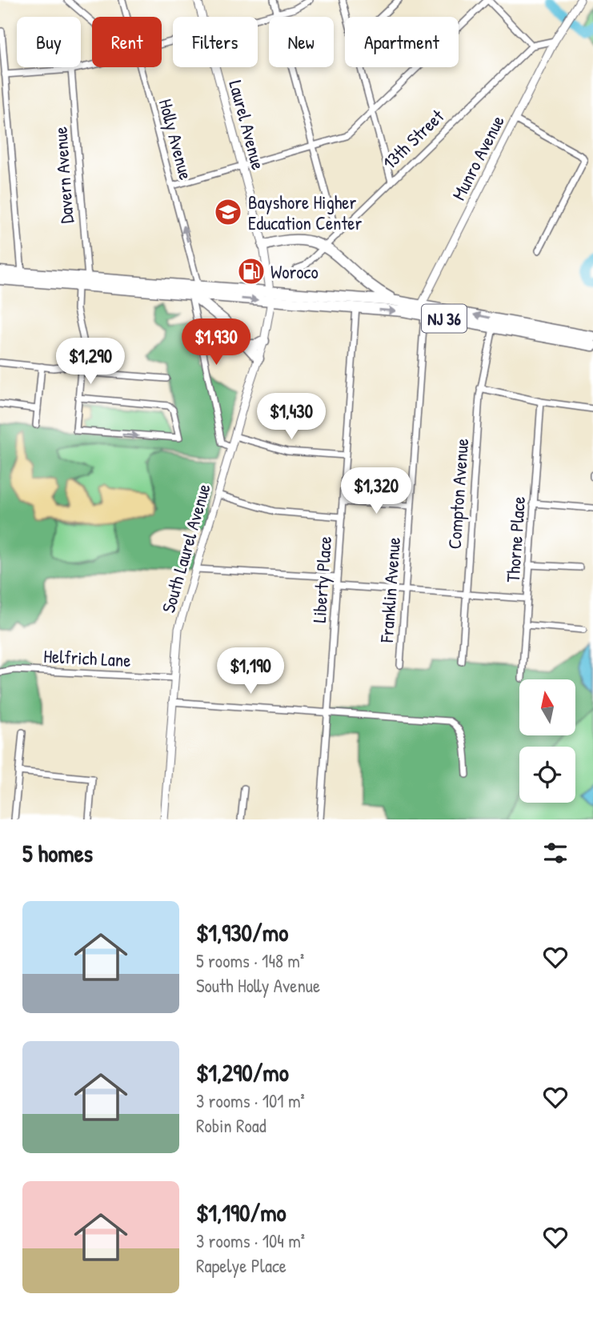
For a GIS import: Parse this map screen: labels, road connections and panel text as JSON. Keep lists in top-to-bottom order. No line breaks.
{"streets":{"highway":["NJ 36"],"street":["Laurel Avenue","Holly Avenue","13th Street","Munro Avenue","Davern Avenue","Compton Avenue","Thorne Place","South Laurel Avenue","Liberty Place","Franklin Avenue","Helfrich Lane"]},"crossings":[["Laurel Avenue","NJ 36"],["Laurel Avenue","South Laurel Avenue"],["Holly Avenue","NJ 36"],["Holly Avenue","South Laurel Avenue"],["Munro Avenue","NJ 36"],["Davern Avenue","NJ 36"],["NJ 36","Compton Avenue"],["NJ 36","South Laurel Avenue"],["NJ 36","Liberty Place"],["NJ 36","Franklin Avenue"],["South Laurel Avenue","Helfrich Lane"]],"places":{"school or university":["Bayshore Higher Education Center"],"fuel station":["Woroco"]},"north":"top","page":{"chip":["Buy","Rent","Filters","New","Apartment"],"price":["$1,930","$1,290","$1,430","$1,320","$1,190"],"heading":"5 homes","list":[{"name":"$1,930/mo","note":"5 rooms · 148 m² · South Holly Avenue"},{"name":"$1,290/mo","note":"3 rooms · 101 m² · Robin Road"},{"name":"$1,190/mo","note":"3 rooms · 104 m² · Rapelye Place"}]}}
